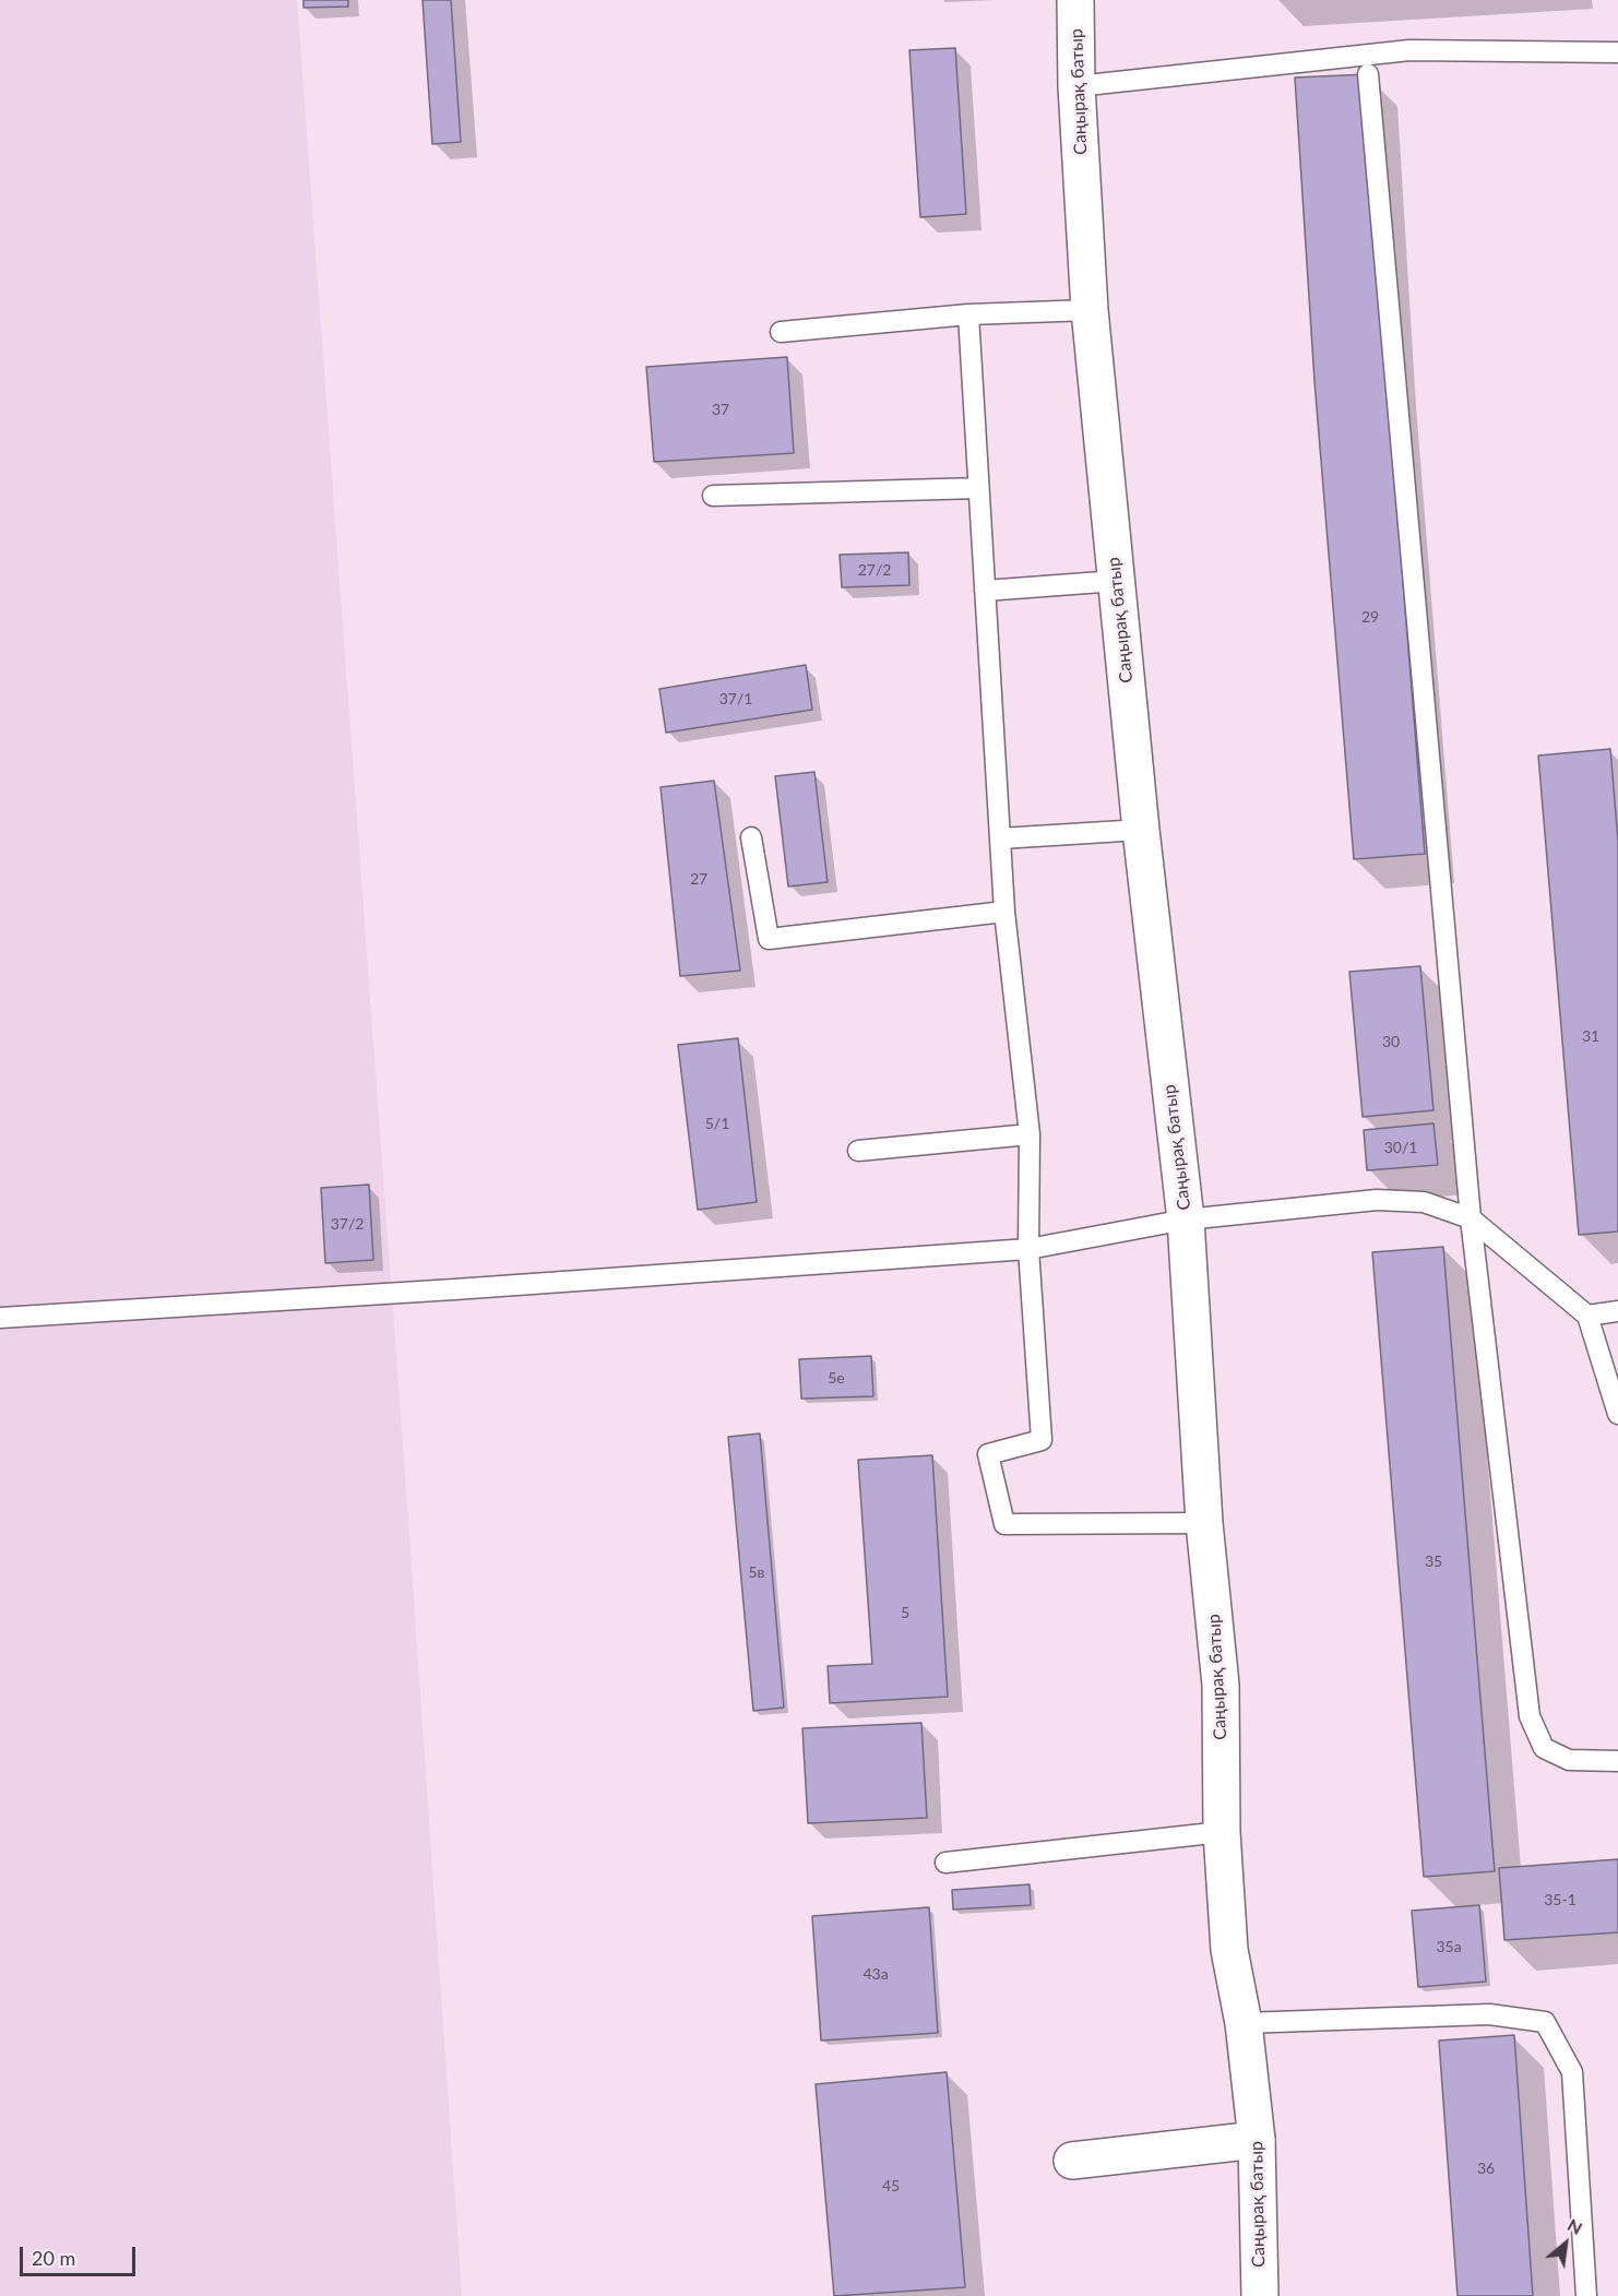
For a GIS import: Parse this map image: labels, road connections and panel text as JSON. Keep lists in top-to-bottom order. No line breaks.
{"streets":{"street":["Саңырақ батыр"]},"house_numbers":["37","27/2","29","37/1","27","31","30","5/1","30/1","37/2","5е","35","5в","5","35-1","35а","43а","36","45"],"scale_bar":"20 m","north":"top right"}
